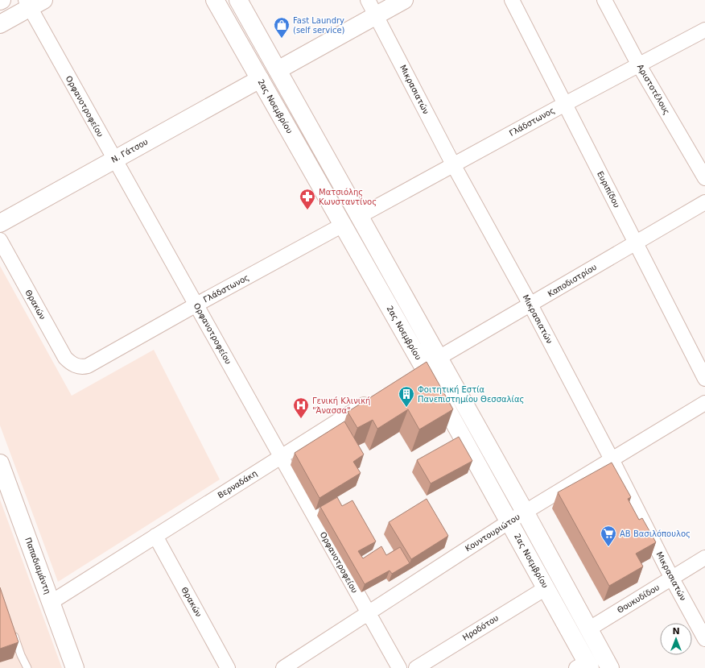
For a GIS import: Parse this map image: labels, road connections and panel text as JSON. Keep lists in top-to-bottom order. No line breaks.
{"streets":{"main road":["2ας Νοεμβρίου","Ν. Γάτσου","Παπαδιαμάντη"],"street":["Μικρασιατών","Αριστοτέλους","Ορφανοτροφείου","Γλάδστωνος","Ευριπίδου","Καποδιστρίου","Θρακών","Βερναδάκη","Κουντουριώτου","Θουκυδίδου","Ηροδότου"]},"crossings":[["Μικρασιατών","Γλάδστωνος"],["Μικρασιατών","Καποδιστρίου"],["Μικρασιατών","Κουντουριώτου"],["Μικρασιατών","Θουκυδίδου"],["Αριστοτέλους","Γλάδστωνος"],["Ορφανοτροφείου","Γλάδστωνος"],["Ορφανοτροφείου","Ν. Γάτσου"],["Ορφανοτροφείου","Βερναδάκη"],["Ορφανοτροφείου","Κουντουριώτου"],["2ας Νοεμβρίου","Γλάδστωνος"],["2ας Νοεμβρίου","Ν. Γάτσου"],["2ας Νοεμβρίου","Καποδιστρίου"],["2ας Νοεμβρίου","Κουντουριώτου"],["2ας Νοεμβρίου","Ηροδότου"],["Γλάδστωνος","Ευριπίδου"],["Γλάδστωνος","Θρακών"],["Ευριπίδου","Καποδιστρίου"],["Θρακών","Βερναδάκη"],["Βερναδάκη","Παπαδιαμάντη"]],"places":{"shop":["Fast Laundry (self service)"],"pharmacy":["Ματσιόλης Κωνσταντίνος"],"building":["Φοιτητική Εστία Πανεπιστημίου Θεσσαλίας"],"hospital":["Γενική Κλινική \"Άνασσα\""],"supermarket":["ΑΒ Βασιλόπουλος"]},"north":"top"}
